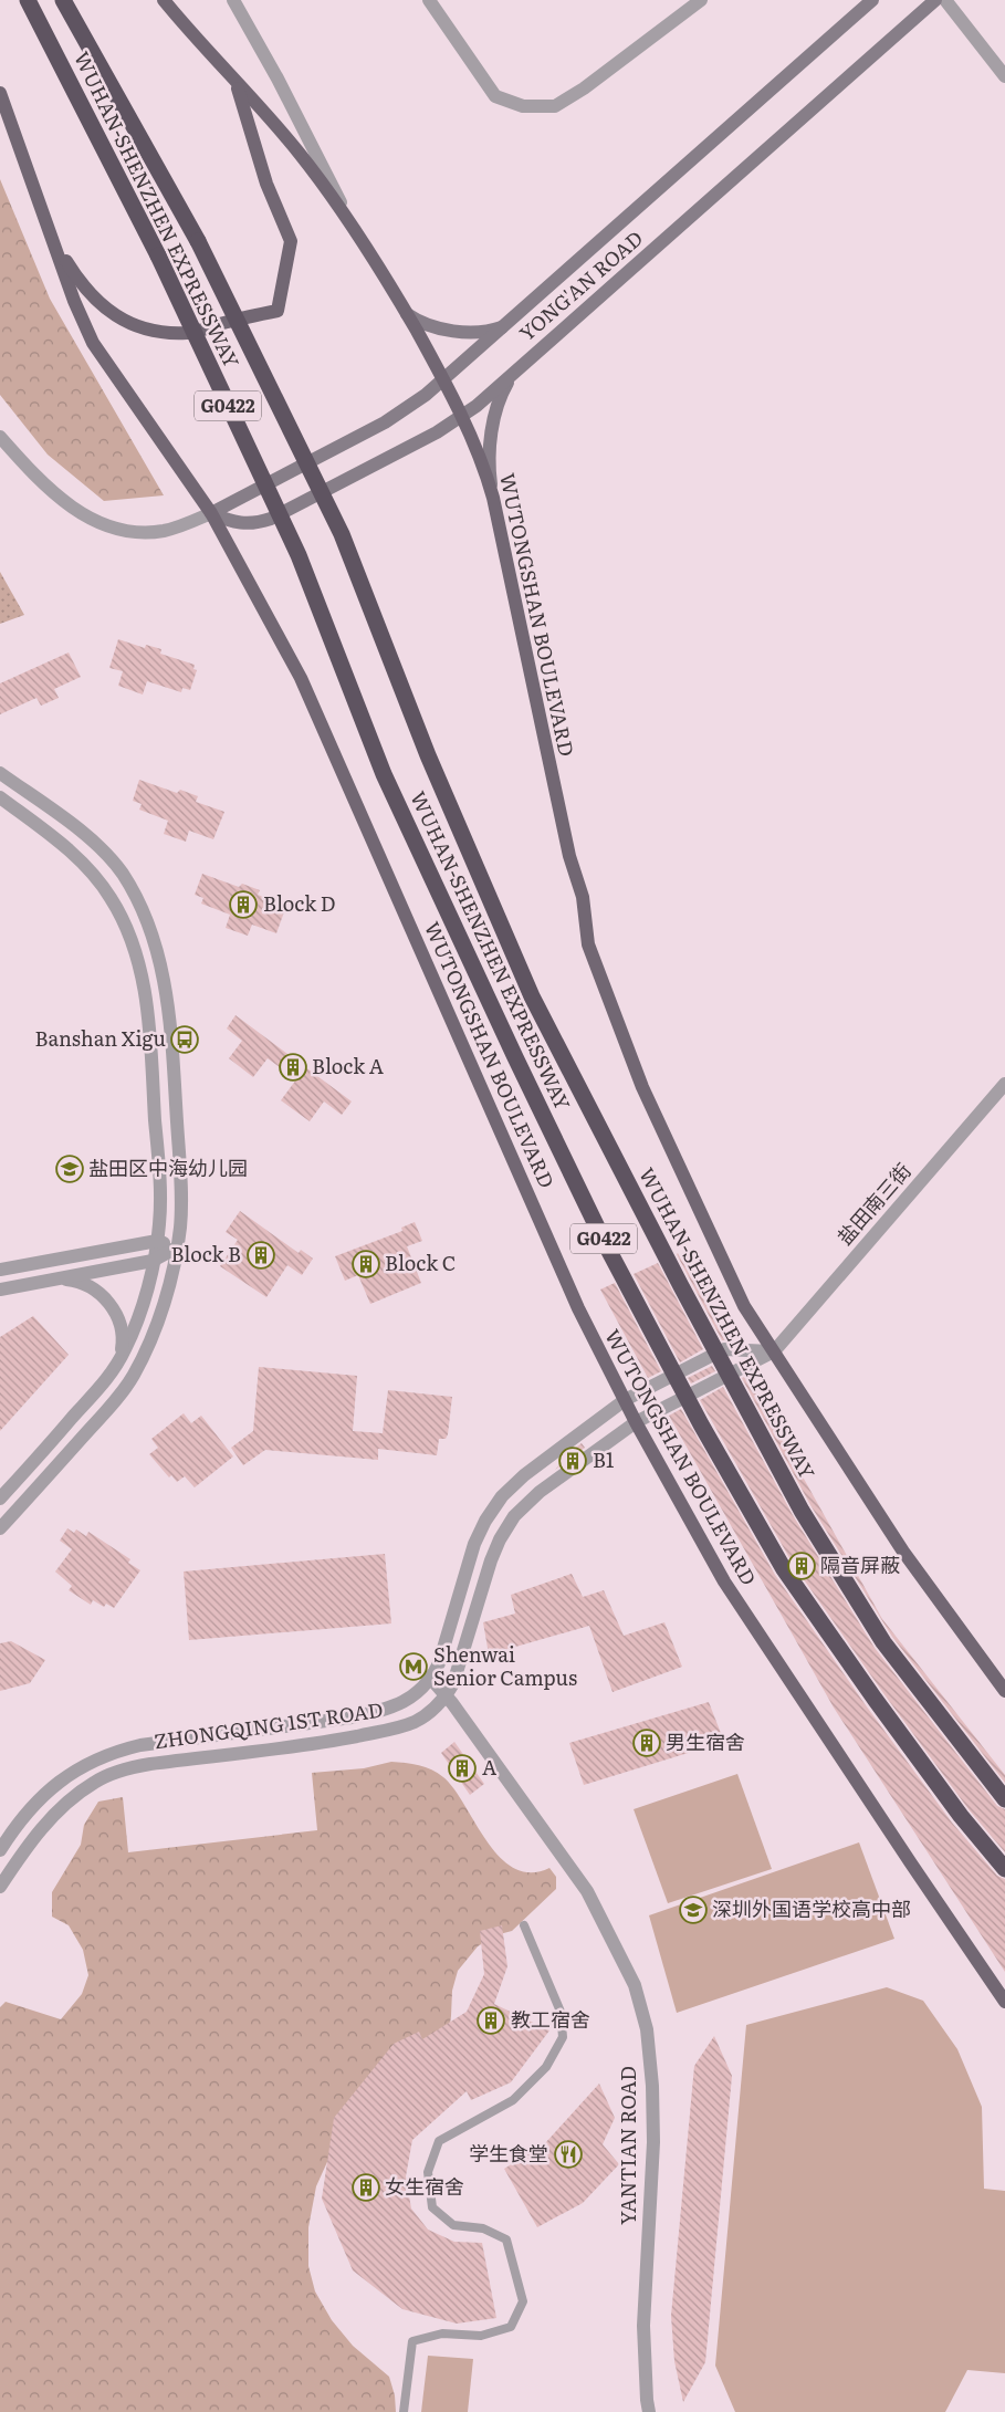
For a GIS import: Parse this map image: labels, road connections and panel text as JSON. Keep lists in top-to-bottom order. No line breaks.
{"streets":{"highway":["WUHAN-SHENZHEN EXPRESSWAY","G0422"],"main road":["YONG'AN ROAD","WUTONGSHAN BOULEVARD"],"street":["盐田南三街","ZHONGQING 1ST ROAD","YANTIAN ROAD"]},"crossings":[["YONG'AN ROAD","WUTONGSHAN BOULEVARD"],["WUTONGSHAN BOULEVARD","盐田南三街"],["WUTONGSHAN BOULEVARD","ZHONGQING 1ST ROAD"],["盐田南三街","ZHONGQING 1ST ROAD"],["ZHONGQING 1ST ROAD","YANTIAN ROAD"]],"places":{"building":["Block D","Block A","Block B","Block C","B1","隔音屏蔽","男生宿舍","A","教工宿舍","女生宿舍"],"bus stop":["Banshan Xigu"],"school or university":["盐田区中海幼儿园","深圳外国语学校高中部"],"metro station":["Shenwai Senior Campus"],"restaurant":["学生食堂"]}}
